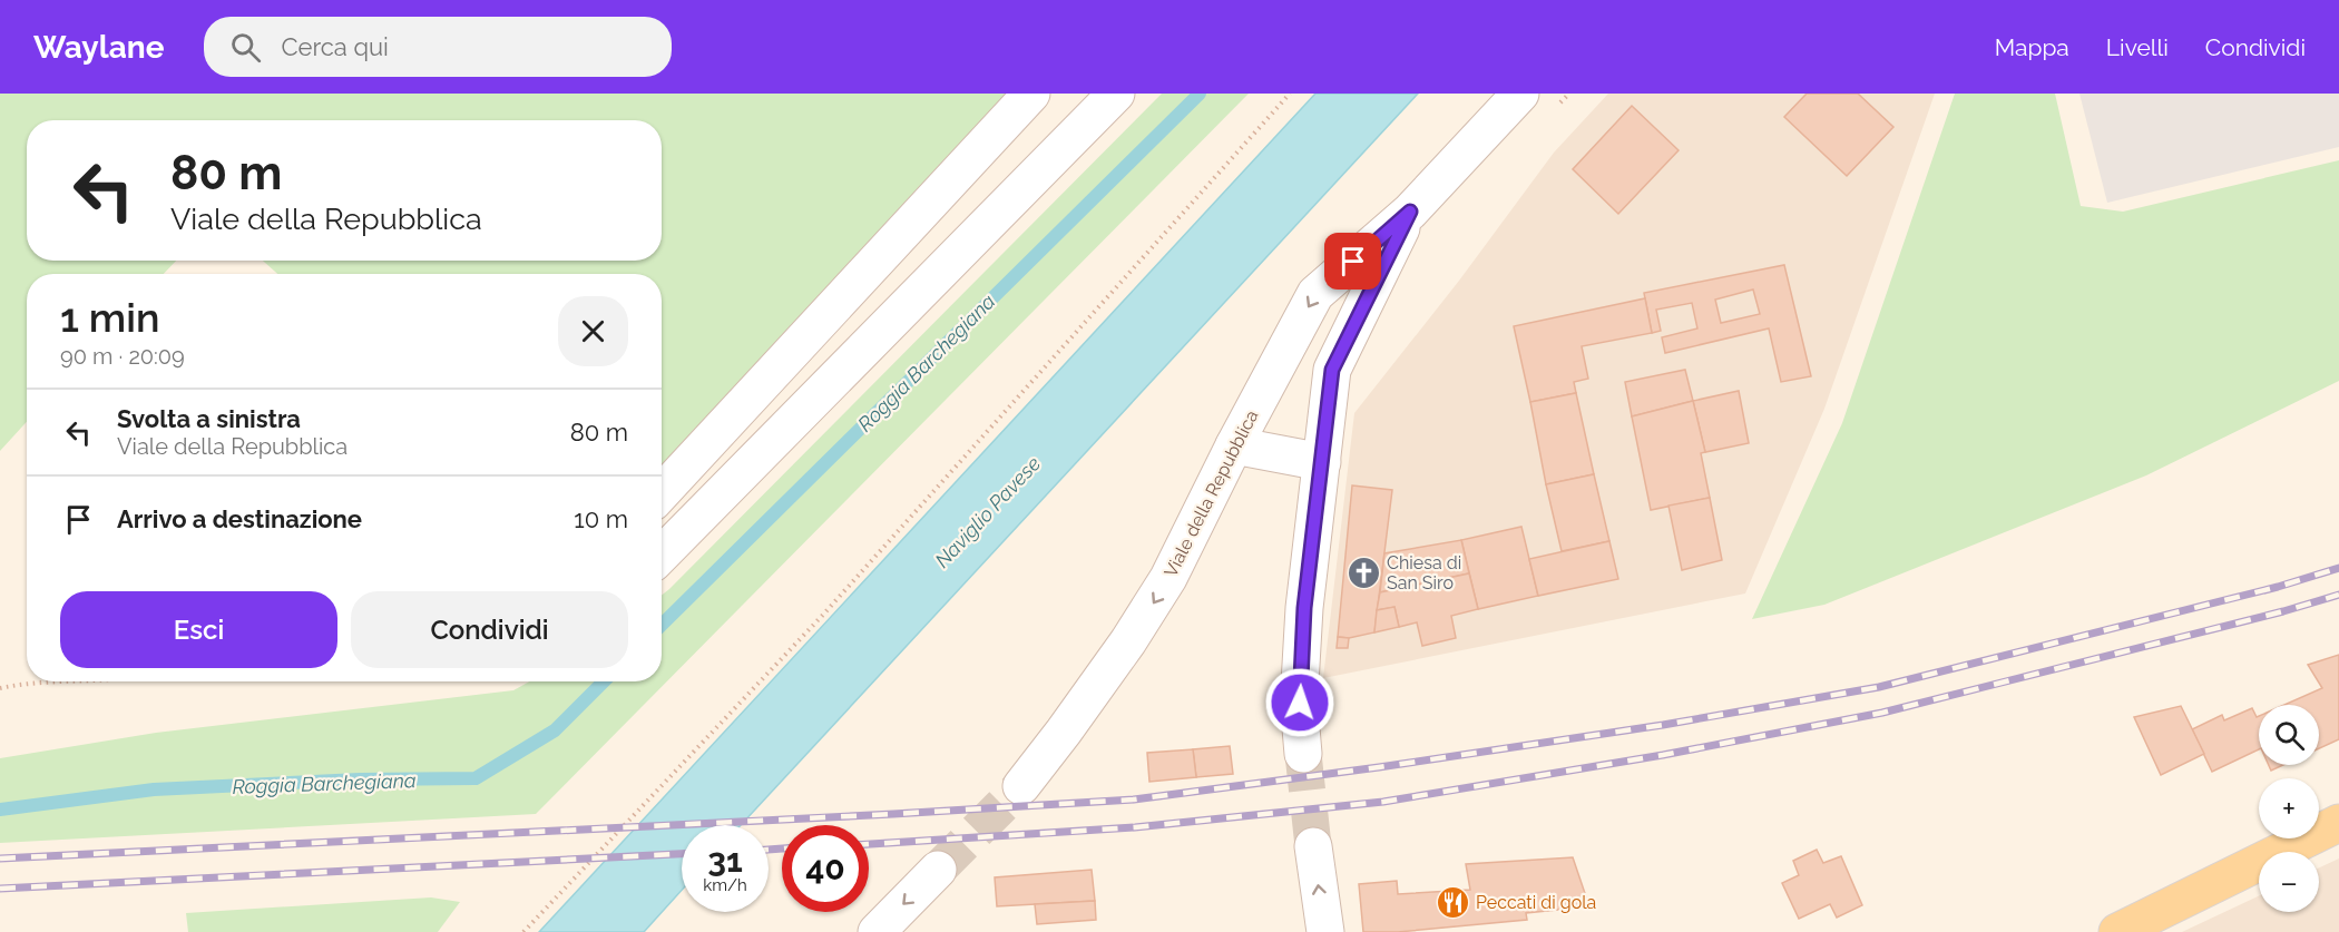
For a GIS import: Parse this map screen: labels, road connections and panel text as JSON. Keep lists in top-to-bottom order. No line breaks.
{"streets":{"street":["Viale della Repubblica"]},"water":["Roggia Barchegiana","Naviglio Pavese"],"places":{"church":["Chiesa di San Siro"],"restaurant":["Peccati di gola"]},"page":{"header":"Waylane","search":"Cerca qui","nav":["Mappa","Livelli","Condividi"],"turn":["80 m","Viale della Repubblica"],"heading":["1 min","90 m · 20:09"],"list":[{"name":"Svolta a sinistra","note":"Viale della Repubblica","value":"80 m"},{"name":"Arrivo a destinazione","value":"10 m"}],"buttons":["Esci","Condividi"],"map_buttons":["+","−"],"speed":"31 km/h","limit":"40"}}
